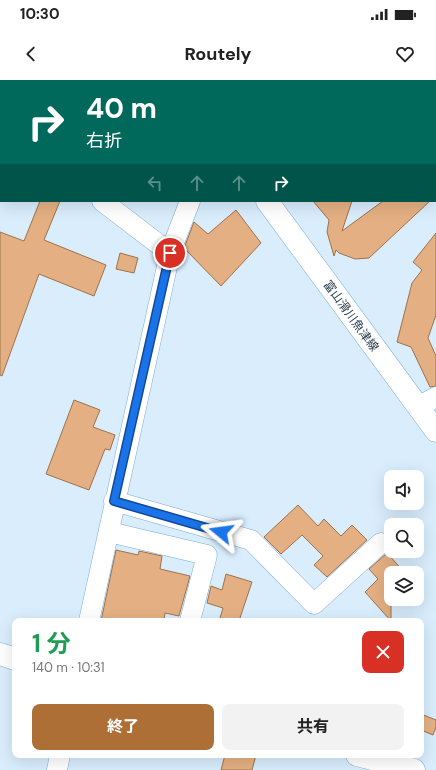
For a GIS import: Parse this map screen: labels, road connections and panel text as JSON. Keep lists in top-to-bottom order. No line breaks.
{"streets":{"main road":["富山滑川魚津線"]},"page":{"status":"10:30","header":"Routely","turn":["40 m","右折"],"heading":["1 分","140 m · 10:31"],"buttons":["終了","共有"]}}
